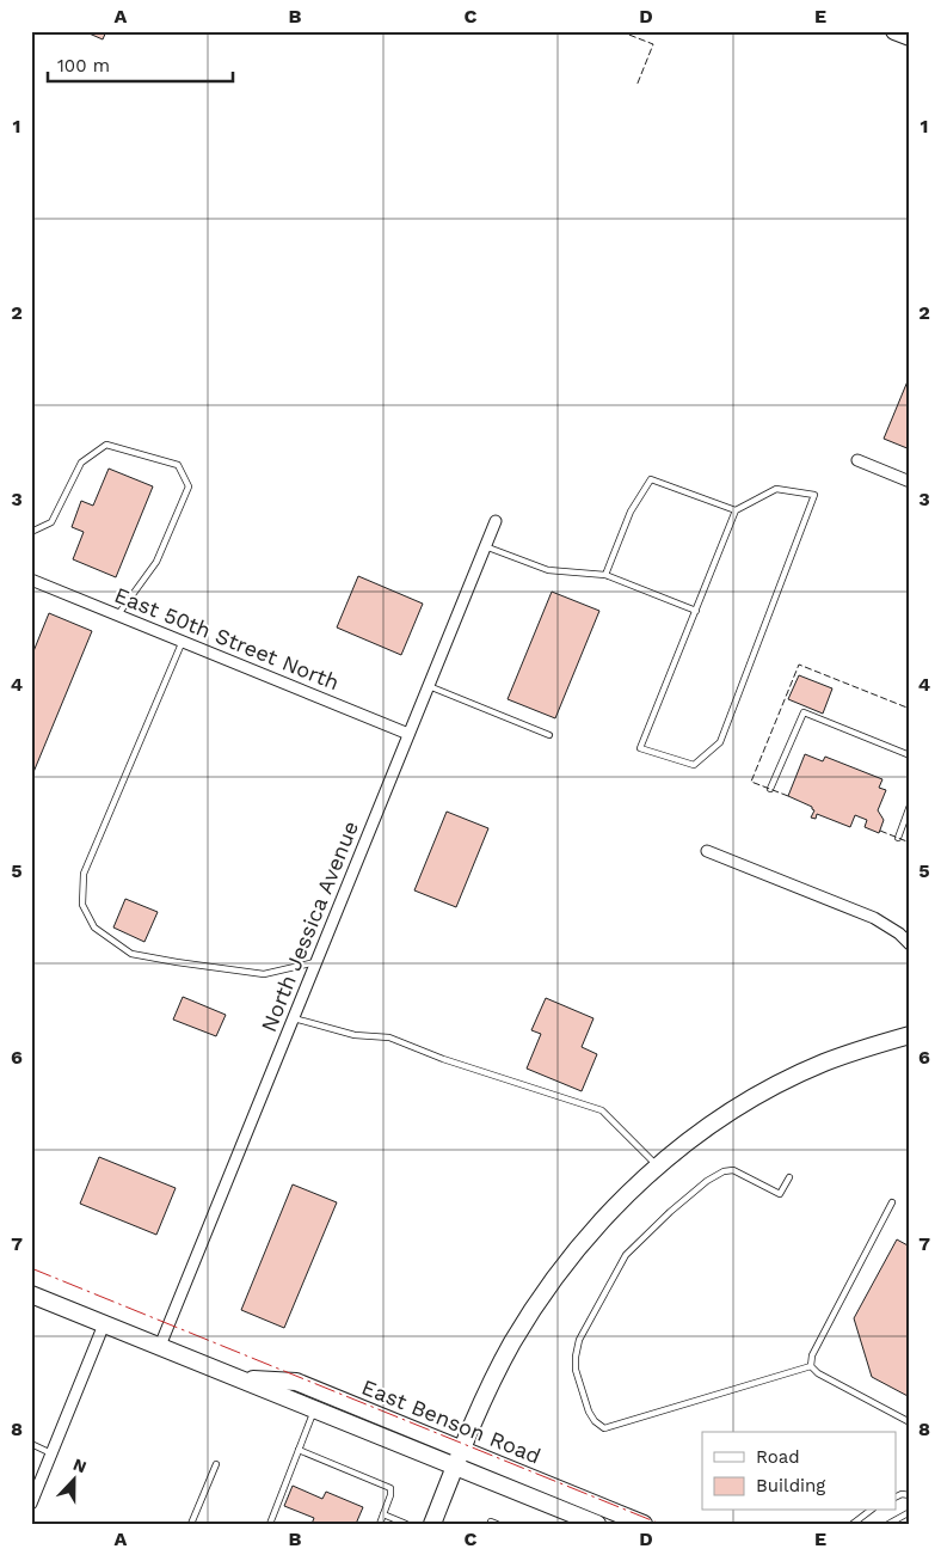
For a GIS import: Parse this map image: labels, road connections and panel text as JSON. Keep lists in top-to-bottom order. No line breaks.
{"streets":{"main road":["East Benson Road"],"street":["East 50th Street North","North Jessica Avenue"]},"crossings":[["East 50th Street North","North Jessica Avenue"],["North Jessica Avenue","East Benson Road"]],"legend":["Road","Building"],"scale_bar":"100 m","north":"top","grid":{"columns":["A","B","C","D","E"],"rows":["1","2","3","4","5","6","7","8"]}}
